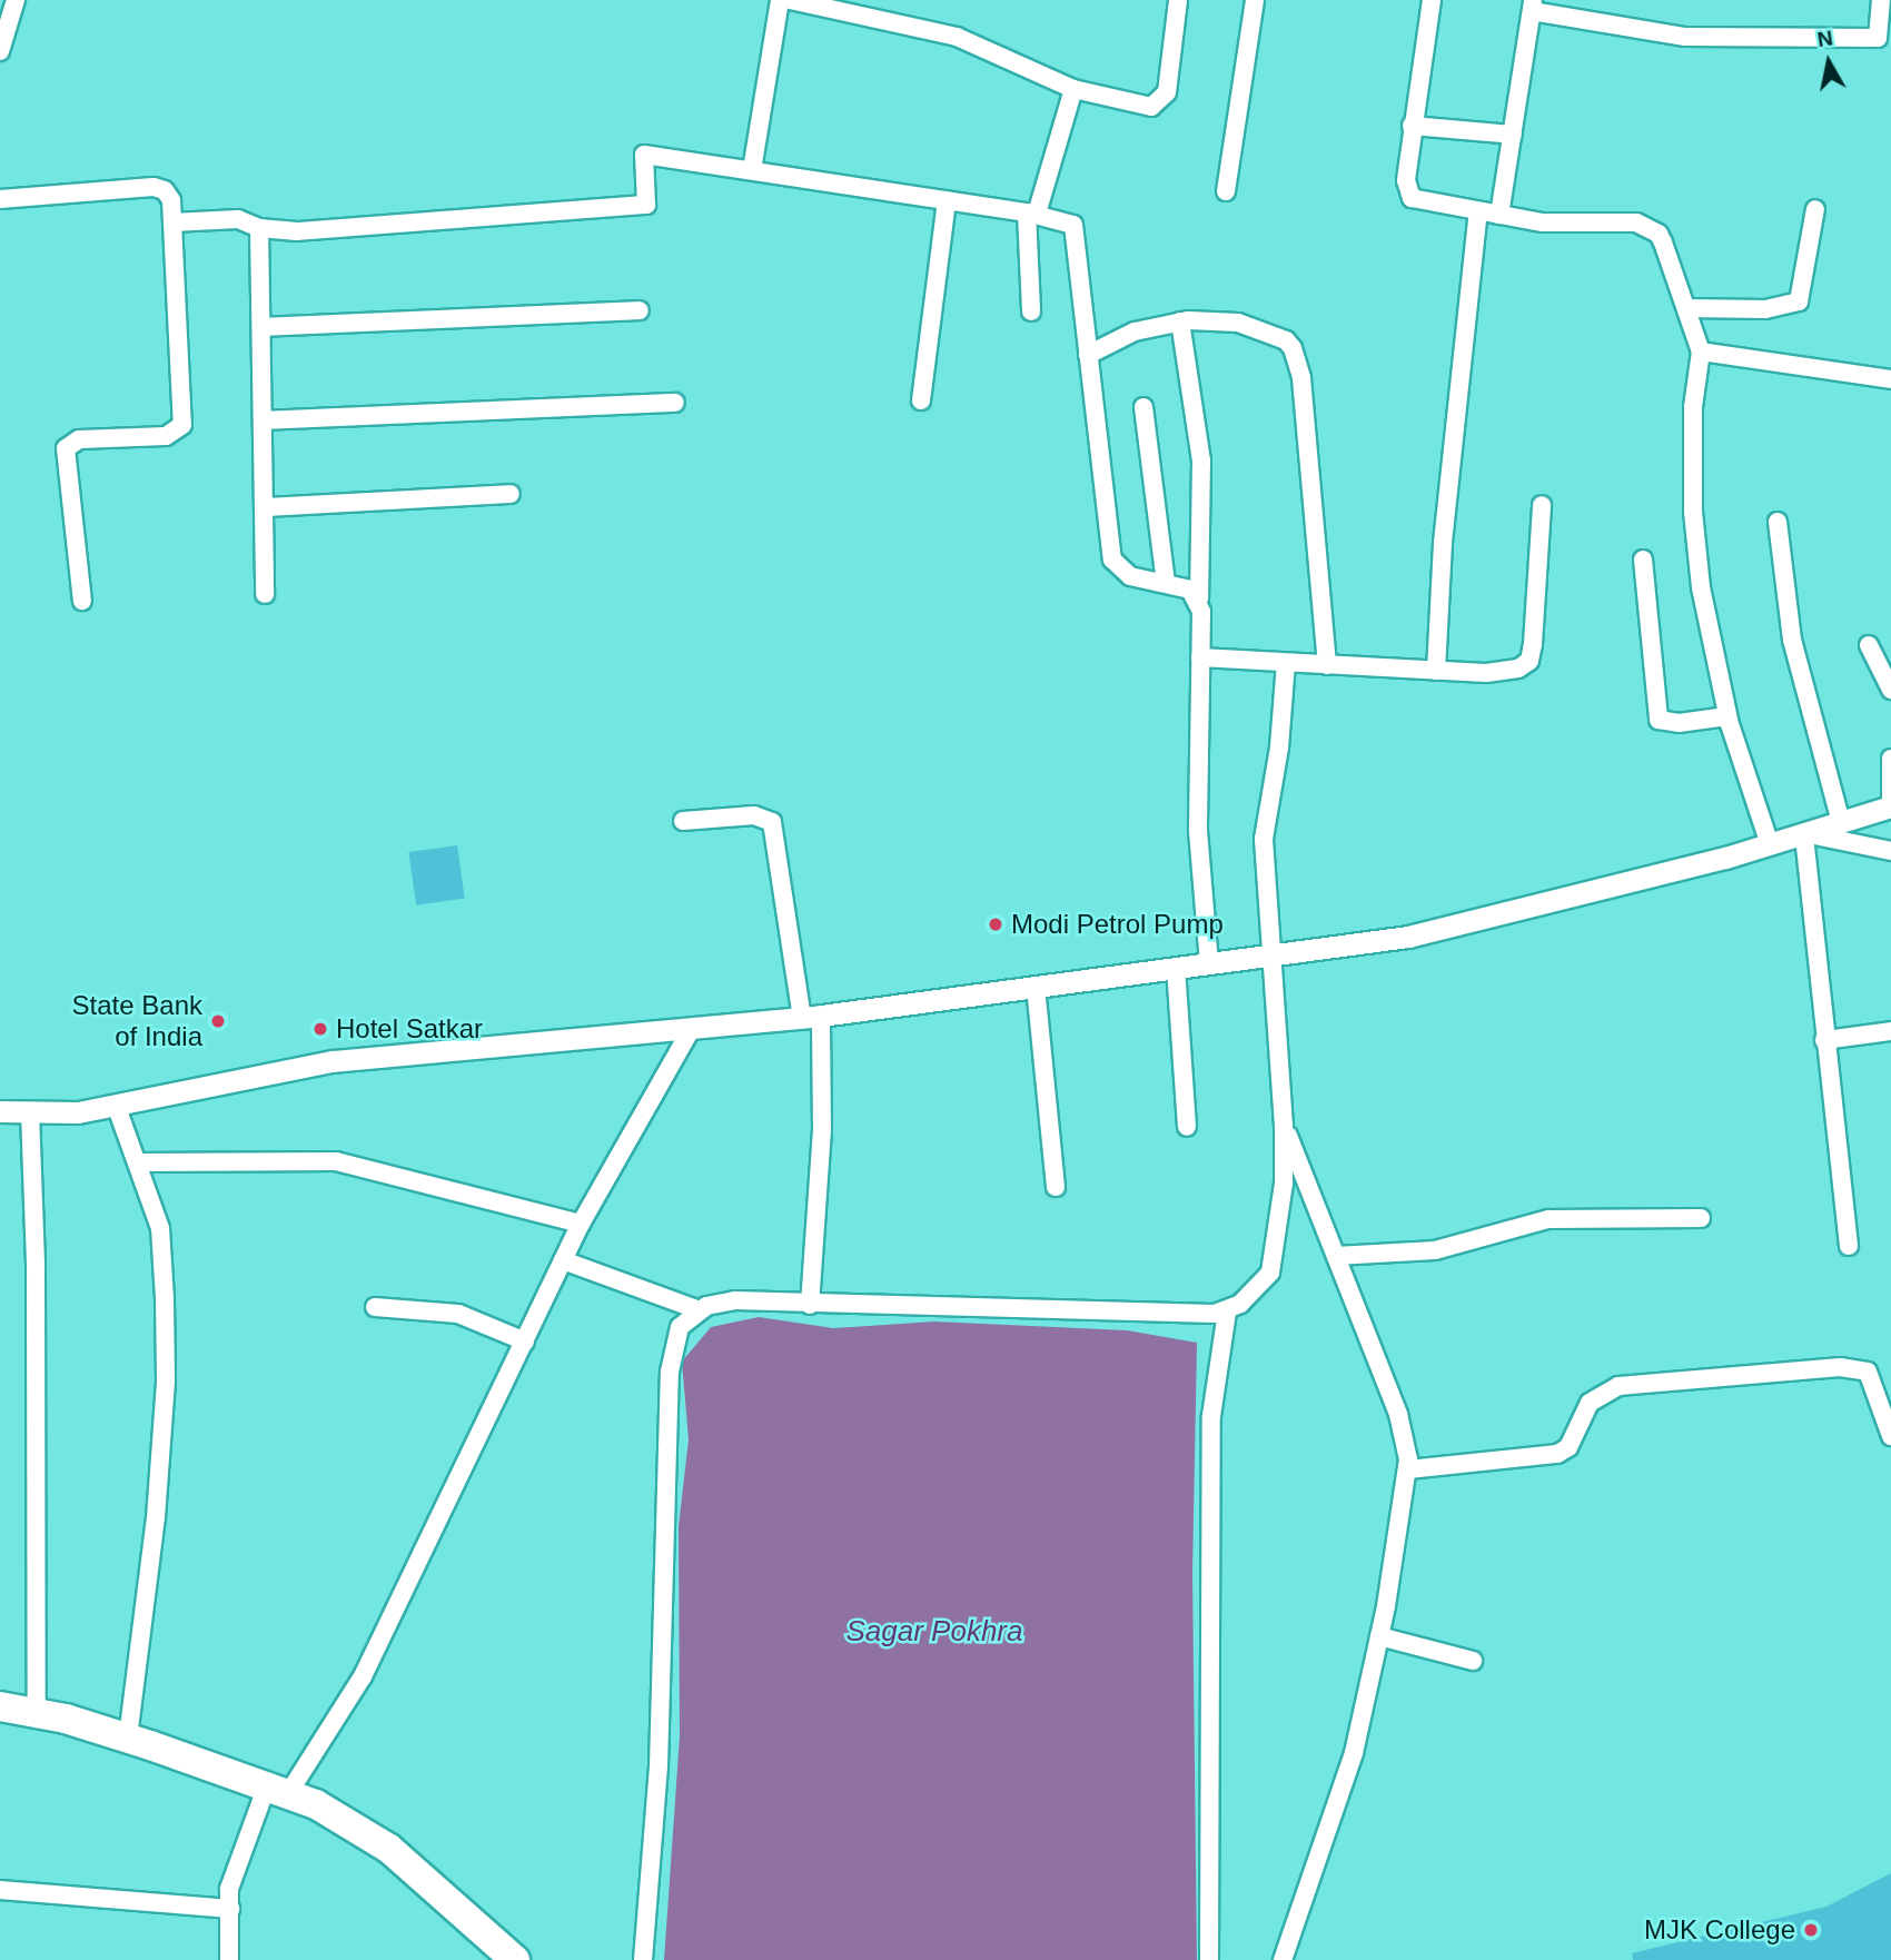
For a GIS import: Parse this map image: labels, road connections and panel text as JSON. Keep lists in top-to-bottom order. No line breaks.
{"water":["Sagar Pokhra"],"places":["Modi Petrol Pump","State Bank of India","Hotel Satkar","MJK College"],"north":"top"}
